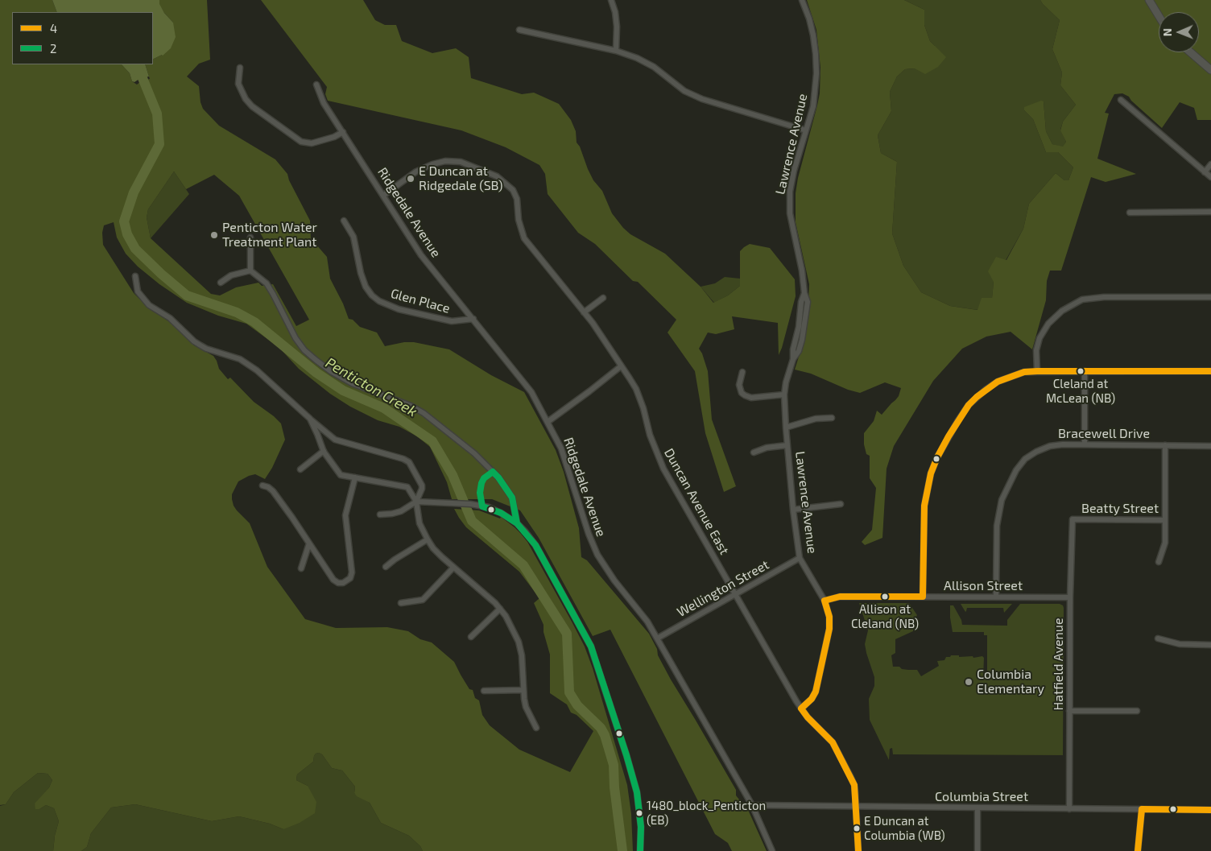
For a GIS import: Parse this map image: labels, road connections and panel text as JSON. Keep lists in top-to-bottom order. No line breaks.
{"streets":{"street":["Lawrence Avenue","Ridgedale Avenue","Glen Place","Bracewell Drive","Duncan Avenue East","Beatty Street","Allison Street","Wellington Street","Hatfield Avenue","Columbia Street"]},"crossings":[["Lawrence Avenue","Duncan Avenue East"],["Lawrence Avenue","Allison Street"],["Lawrence Avenue","Wellington Street"],["Ridgedale Avenue","Glen Place"],["Ridgedale Avenue","Duncan Avenue East"],["Ridgedale Avenue","Wellington Street"],["Ridgedale Avenue","Columbia Street"],["Bracewell Drive","Beatty Street"],["Bracewell Drive","Allison Street"],["Duncan Avenue East","Wellington Street"],["Duncan Avenue East","Columbia Street"],["Beatty Street","Hatfield Avenue"],["Allison Street","Hatfield Avenue"],["Hatfield Avenue","Columbia Street"]],"water":["Penticton Creek"],"places":["E Duncan at Ridgedale (SB)","Penticton Water Treatment Plant","Cleland at McLean (NB)","Allison at Cleland (NB)","Columbia Elementary","1480_block_Penticton (EB)","E Duncan at Columbia (WB)"],"lines":["transit line 4","transit line 2"],"legend":["4","2"],"north":"left"}
